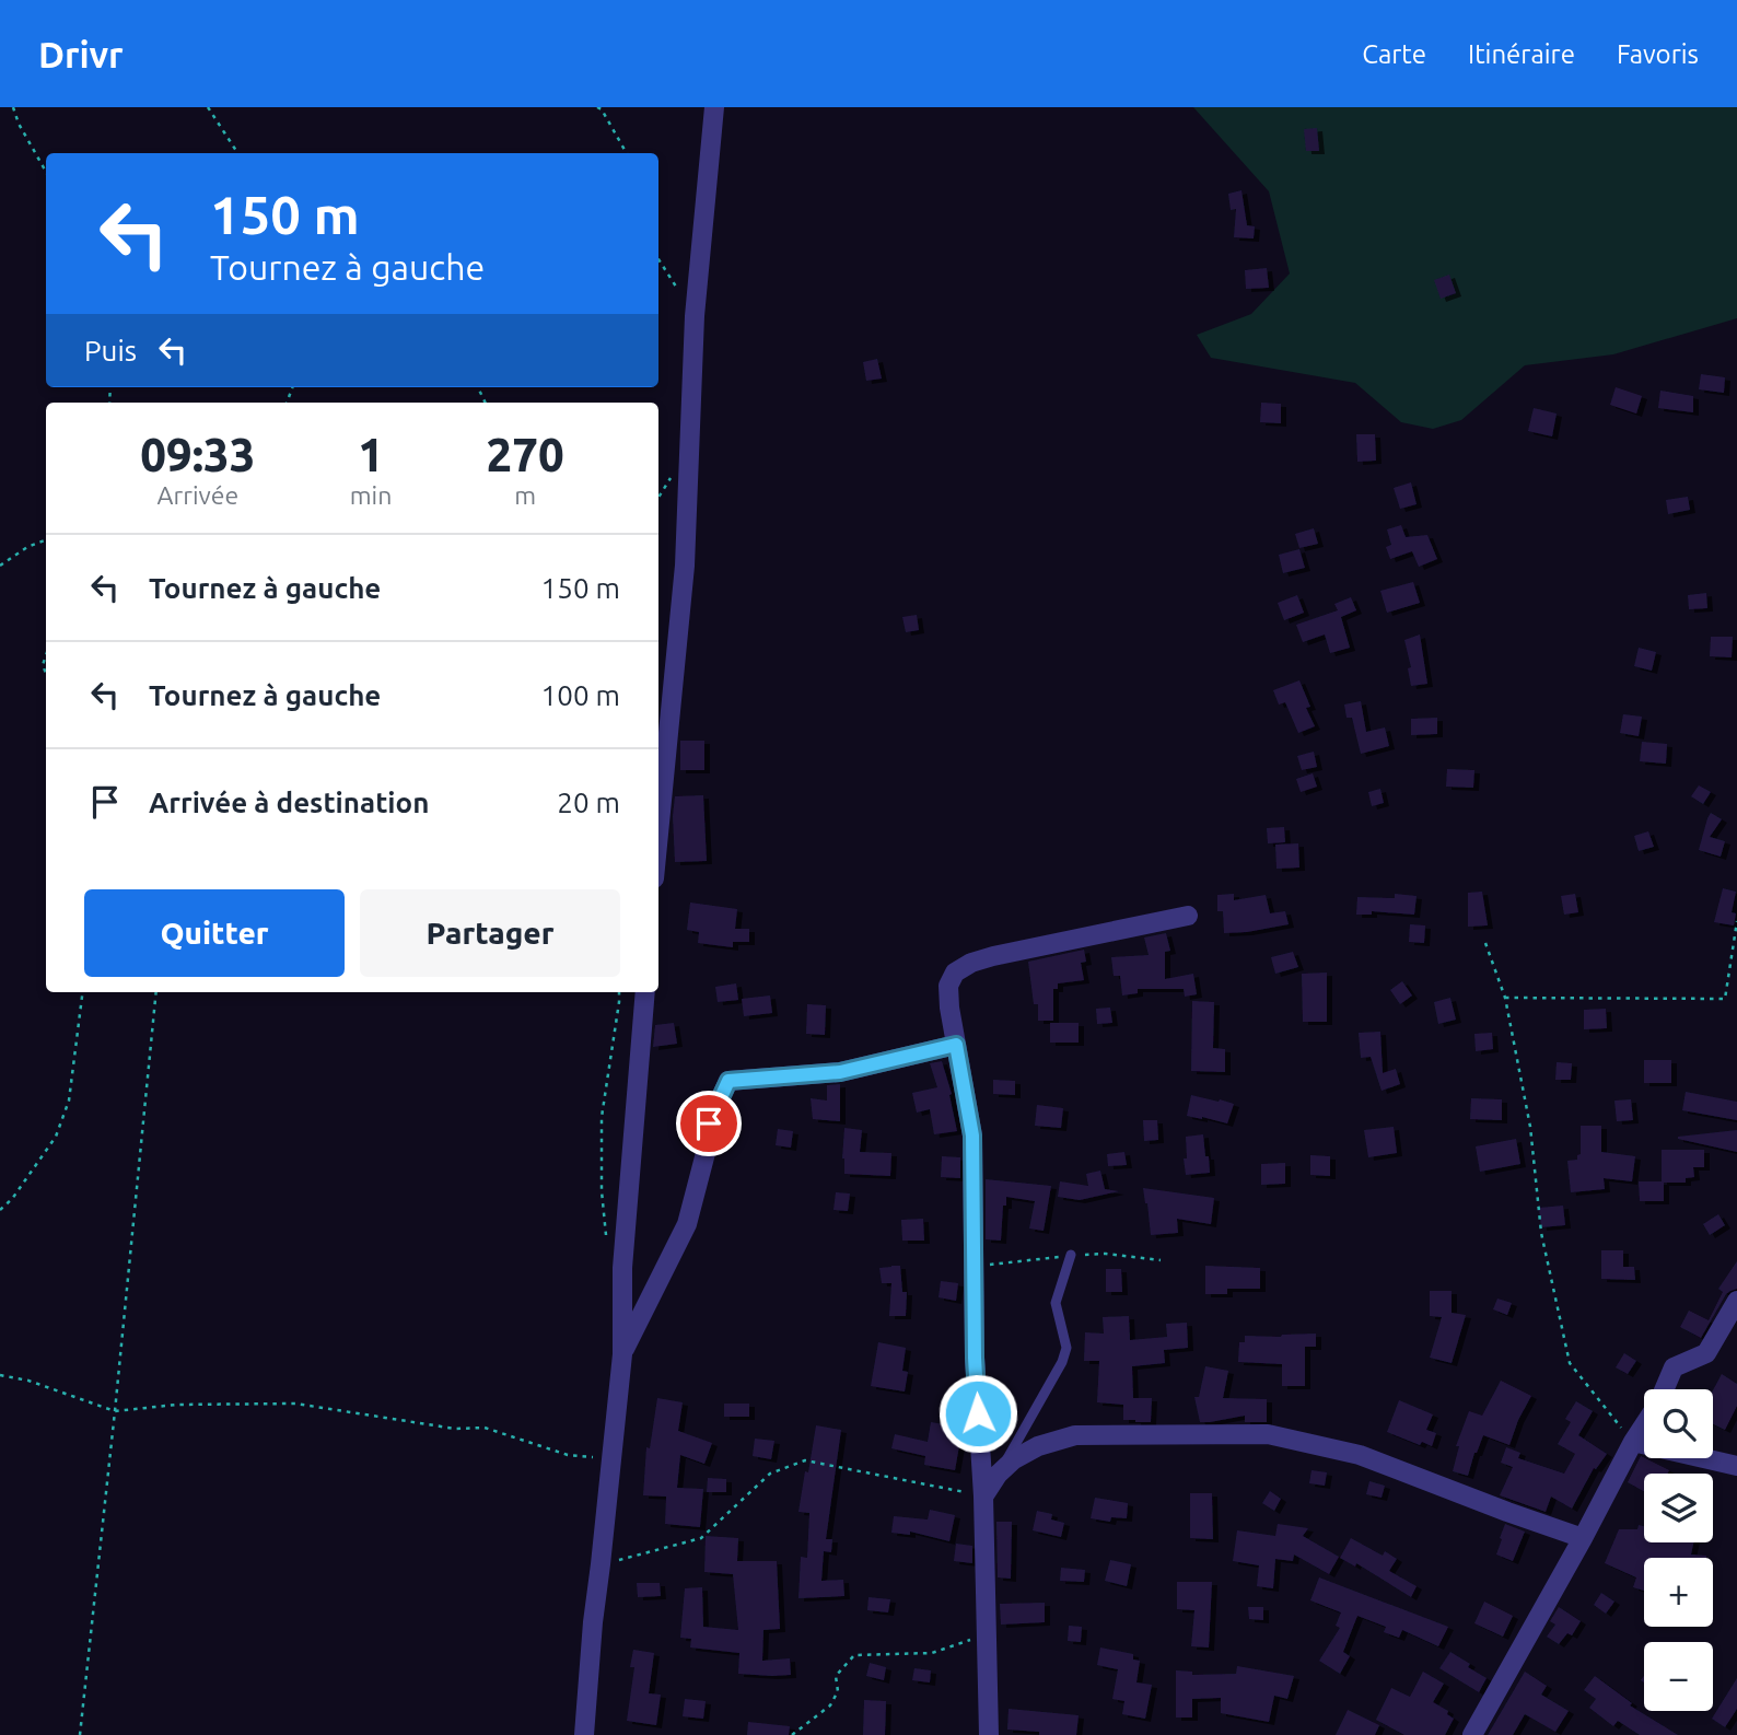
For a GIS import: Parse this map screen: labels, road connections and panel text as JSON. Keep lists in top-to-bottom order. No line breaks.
{"page":{"header":"Drivr","nav":["Carte","Itinéraire","Favoris"],"turn":["150 m","Tournez à gauche"],"then":"Puis","eta":["09:33","Arrivée","1","min","270","m"],"list":[{"name":"Tournez à gauche","value":"150 m"},{"name":"Tournez à gauche","value":"100 m"},{"name":"Arrivée à destination","value":"20 m"}],"buttons":["Quitter","Partager"],"map_buttons":["+","−"]}}
